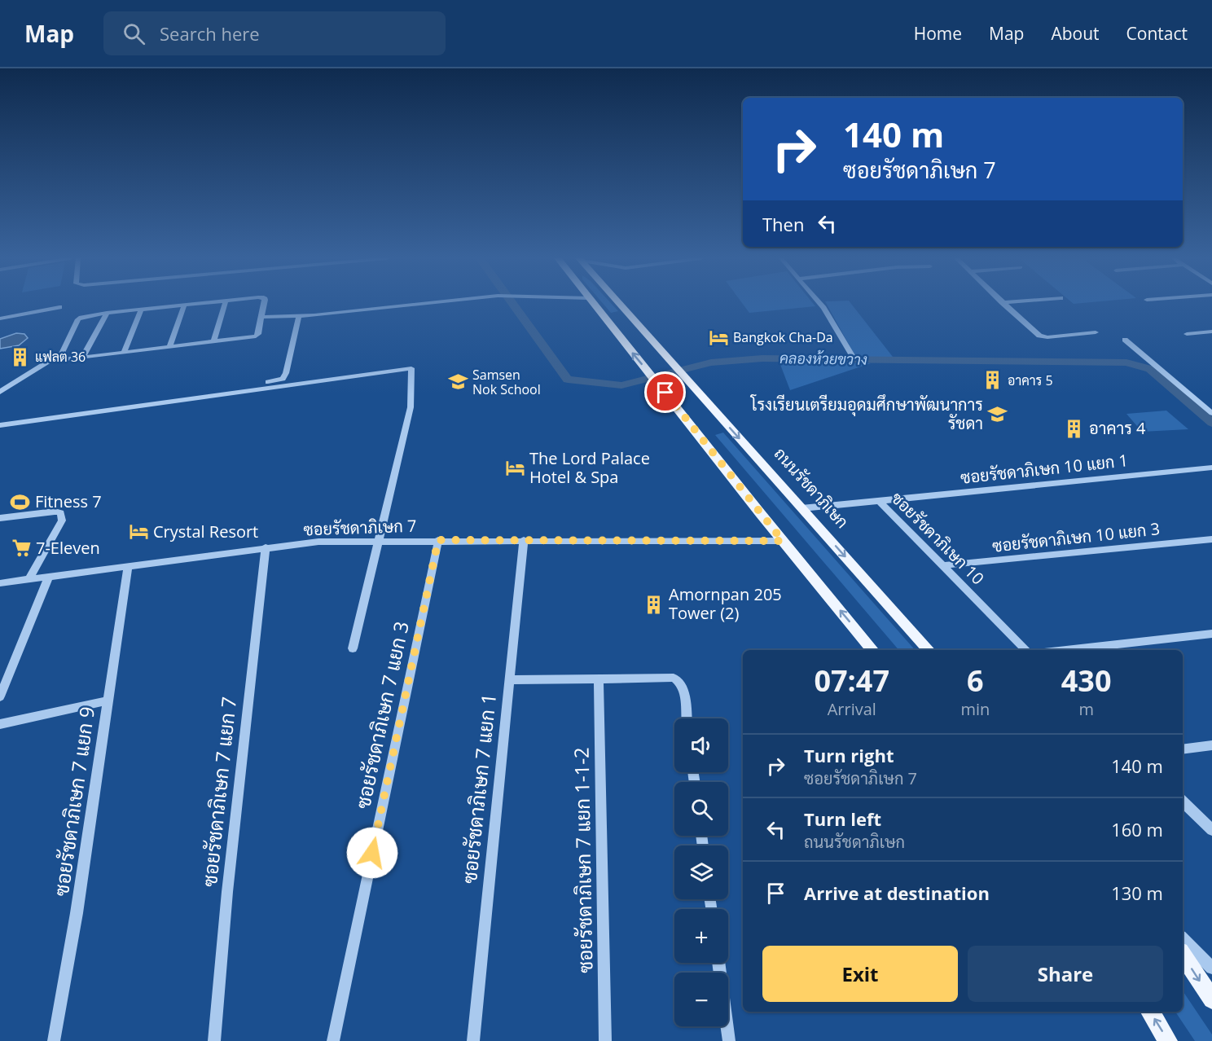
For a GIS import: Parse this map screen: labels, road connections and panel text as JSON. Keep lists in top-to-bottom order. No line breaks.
{"streets":{"main road":["ถนนรัชดาภิเษก"],"street":["ซอยรัชดาภิเษก 10 แยก 1","ซอยรัชดาภิเษก 7","ซอยรัชดาภิเษก 10 แยก 3","ซอยรัชดาภิเษก 10","ซอยรัชดาภิเษก 7 แยก 3","ซอยรัชดาภิเษก 7 แยก 1","ซอยรัชดาภิเษก 7 แยก 7","ซอยรัชดาภิเษก 7 แยก 9","ซอยรัชดาภิเษก 7 แยก 1-1-2"]},"crossings":[["ซอยรัชดาภิเษก 10 แยก 1","ซอยรัชดาภิเษก 10"],["ถนนรัชดาภิเษก","ซอยรัชดาภิเษก 10"],["ซอยรัชดาภิเษก 7","ซอยรัชดาภิเษก 7 แยก 3"],["ซอยรัชดาภิเษก 7","ซอยรัชดาภิเษก 7 แยก 1"],["ซอยรัชดาภิเษก 7","ซอยรัชดาภิเษก 7 แยก 7"],["ซอยรัชดาภิเษก 7","ซอยรัชดาภิเษก 7 แยก 9"],["ซอยรัชดาภิเษก 10 แยก 3","ซอยรัชดาภิเษก 10"]],"water":["คลองห้วยขวาง"],"places":{"hotel":["Bangkok Cha-Da","The Lord Palace Hotel & Spa","Crystal Resort"],"building":["แฟลต 36","อาคาร 5","อาคาร 4","Amornpan 205 Tower (2)"],"school or university":["Samsen Nok School","โรงเรียนเตรียมอุดมศึกษาพัฒนาการ รัชดา"],"sports":["Fitness 7"],"supermarket":["7-Eleven"]},"page":{"header":"Map","search":"Search here","nav":["Home","Map","About","Contact"],"turn":["140 m","ซอยรัชดาภิเษก 7"],"then":"Then","eta":["07:47","Arrival","6","min","430","m"],"map_buttons":["+","−"],"list":[{"name":"Turn right","note":"ซอยรัชดาภิเษก 7","value":"140 m"},{"name":"Turn left","note":"ถนนรัชดาภิเษก","value":"160 m"},{"name":"Arrive at destination","value":"130 m"}],"buttons":["Exit","Share"]}}
